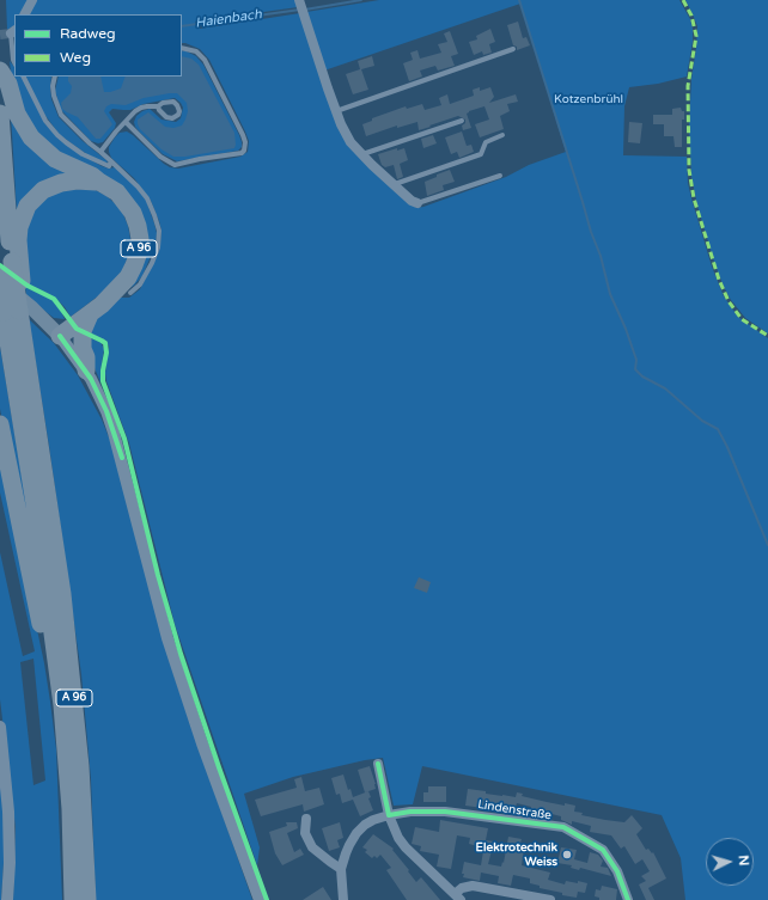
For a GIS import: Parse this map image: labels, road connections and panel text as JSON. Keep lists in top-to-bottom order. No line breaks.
{"streets":{"highway":["A 96"],"street":["Lindenstraße"]},"water":["Haienbach"],"parks":["Kotzenbrühl"],"places":["Elektrotechnik Weiss"],"legend":["Radweg","Weg"],"north":"right"}
